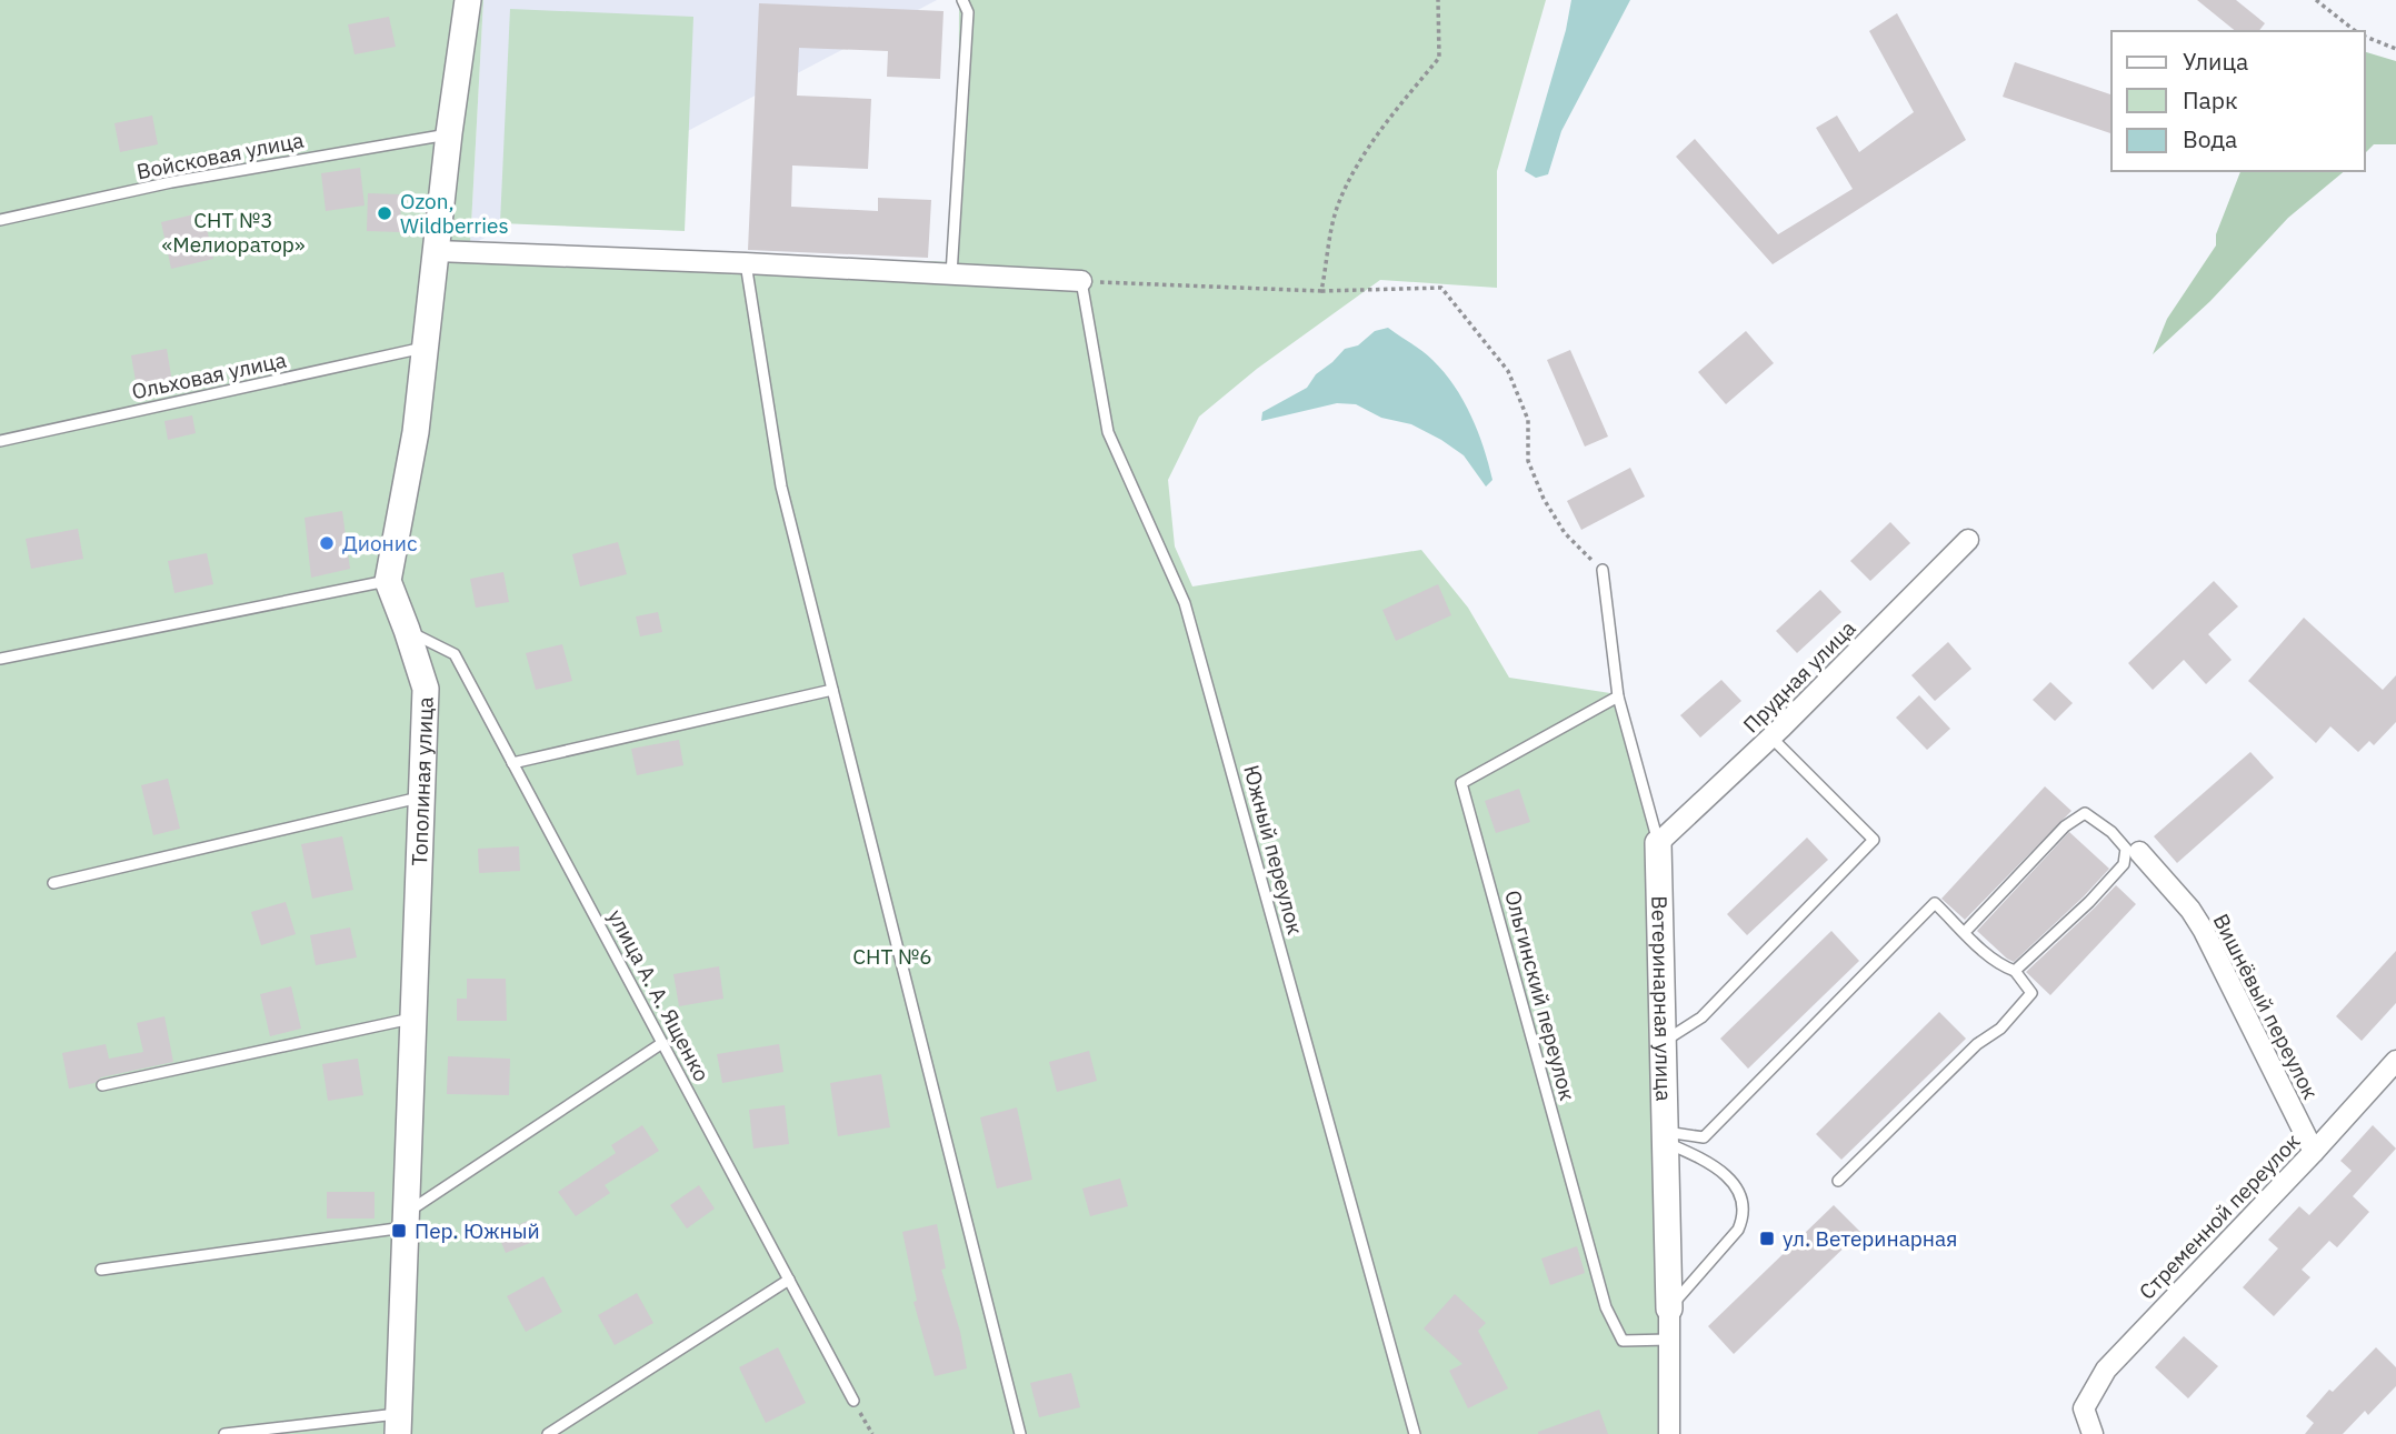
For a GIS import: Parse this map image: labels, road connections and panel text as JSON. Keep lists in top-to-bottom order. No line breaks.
{"streets":{"street":["Прудная улица","Тополиная улица","Ветеринарная улица","Вишнёвый переулок","Стременной переулок"],"lane":["Войсковая улица","Ольховая улица","Южный переулок","улица А. А. Ященко","Ольгинский переулок"]},"crossings":[["Прудная улица","Ветеринарная улица"],["Тополиная улица","улица А. А. Ященко"],["Ольгинский переулок","Ветеринарная улица"],["Вишнёвый переулок","Стременной переулок"]],"parks":["СНТ №3 «Мелиоратор»","СНТ №6"],"places":{"other":["Ozon, Wildberries","Дионис"],"transit":["Пер. Южный","ул. Ветеринарная"]},"legend":["Улица","Парк","Вода"]}
